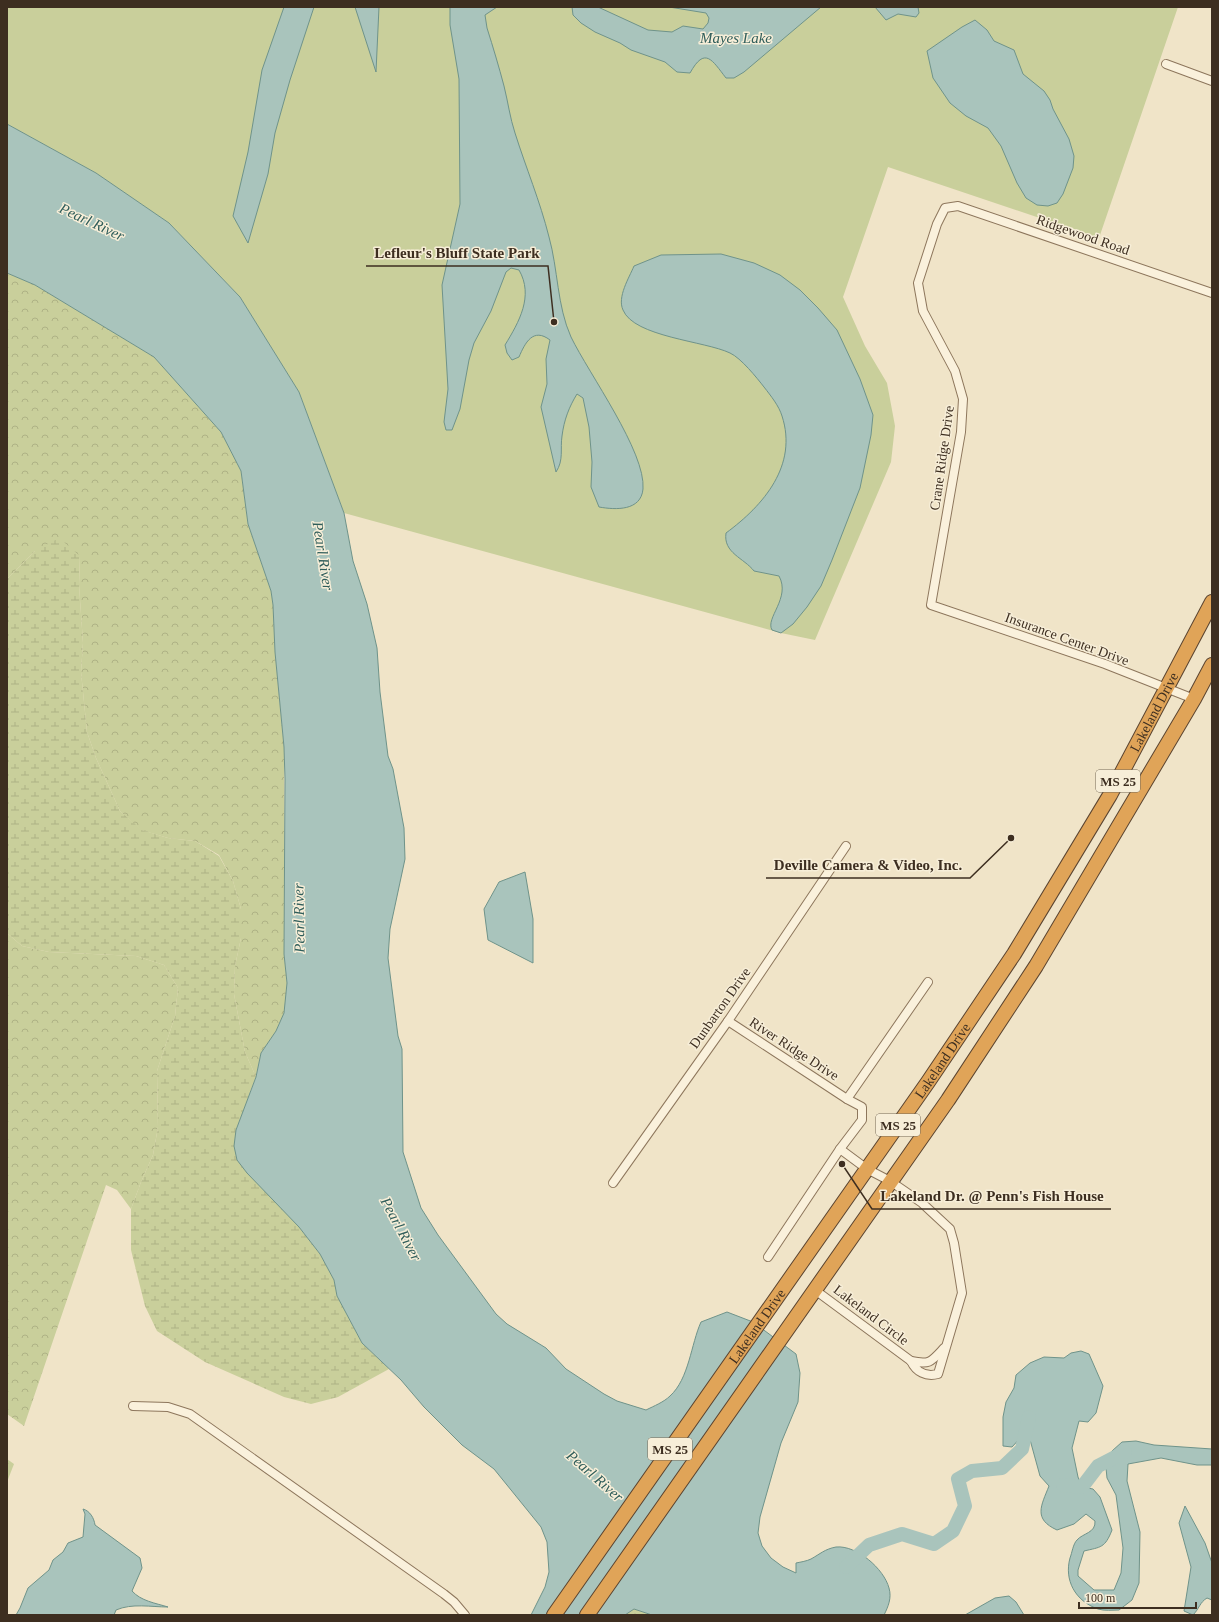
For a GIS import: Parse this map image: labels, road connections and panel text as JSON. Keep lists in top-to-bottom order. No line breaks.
{"streets":{"highway":["Lakeland Drive","MS 25"],"street":["Ridgewood Road","Crane Ridge Drive","Insurance Center Drive","Dunbarton Drive","River Ridge Drive","Lakeland Circle"]},"crossings":[["Ridgewood Road","Crane Ridge Drive"],["Crane Ridge Drive","Insurance Center Drive"],["Insurance Center Drive","Lakeland Drive"],["Lakeland Drive","Lakeland Circle"],["Dunbarton Drive","River Ridge Drive"],["River Ridge Drive","Lakeland Circle"]],"water":["Mayes Lake","Pearl River"],"places":["Lefleur's Bluff State Park","Deville Camera & Video, Inc.","Lakeland Dr. @ Penn's Fish House"],"scale_bar":"100 m"}
